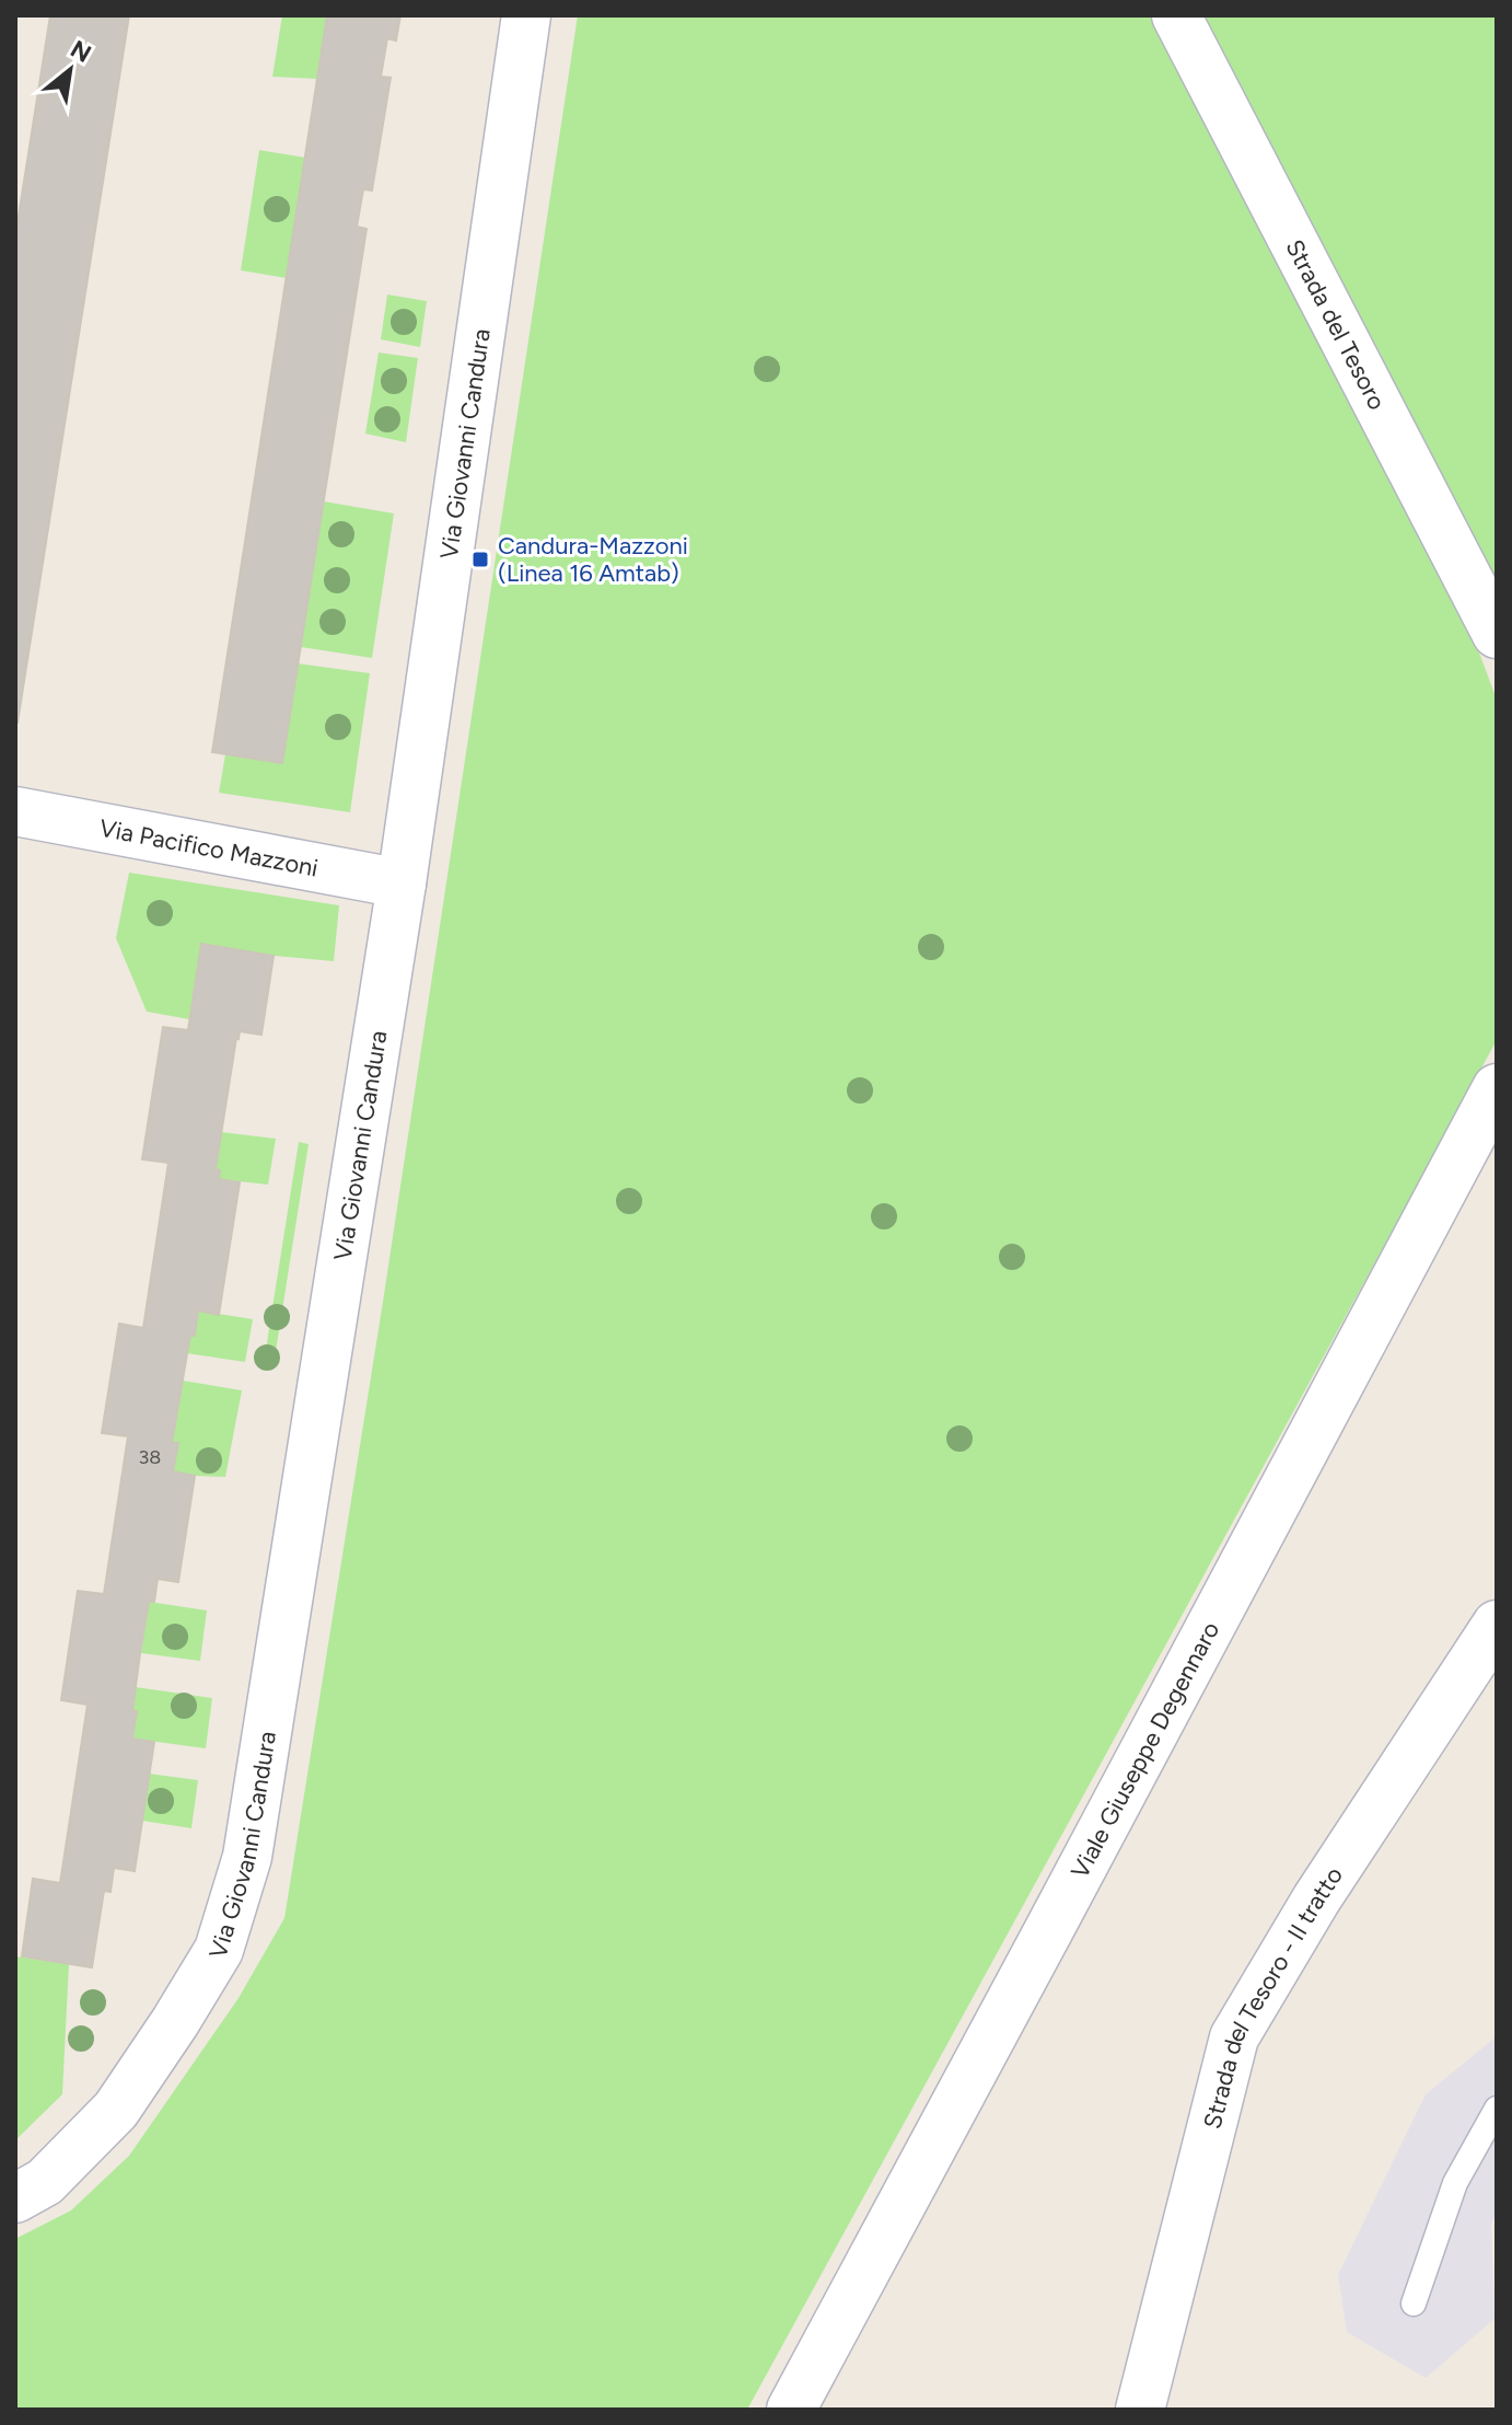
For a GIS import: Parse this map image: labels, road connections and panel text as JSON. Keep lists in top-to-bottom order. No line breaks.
{"streets":{"street":["Strada del Tesoro","Via Giovanni Candura","Via Pacifico Mazzoni","Viale Giuseppe Degennaro","Strada del Tesoro - II tratto"]},"crossings":[["Via Giovanni Candura","Via Pacifico Mazzoni"]],"places":{"transit":["Candura-Mazzoni (Linea 16 Amtab)"]},"house_numbers":["38"],"north":"top right"}
